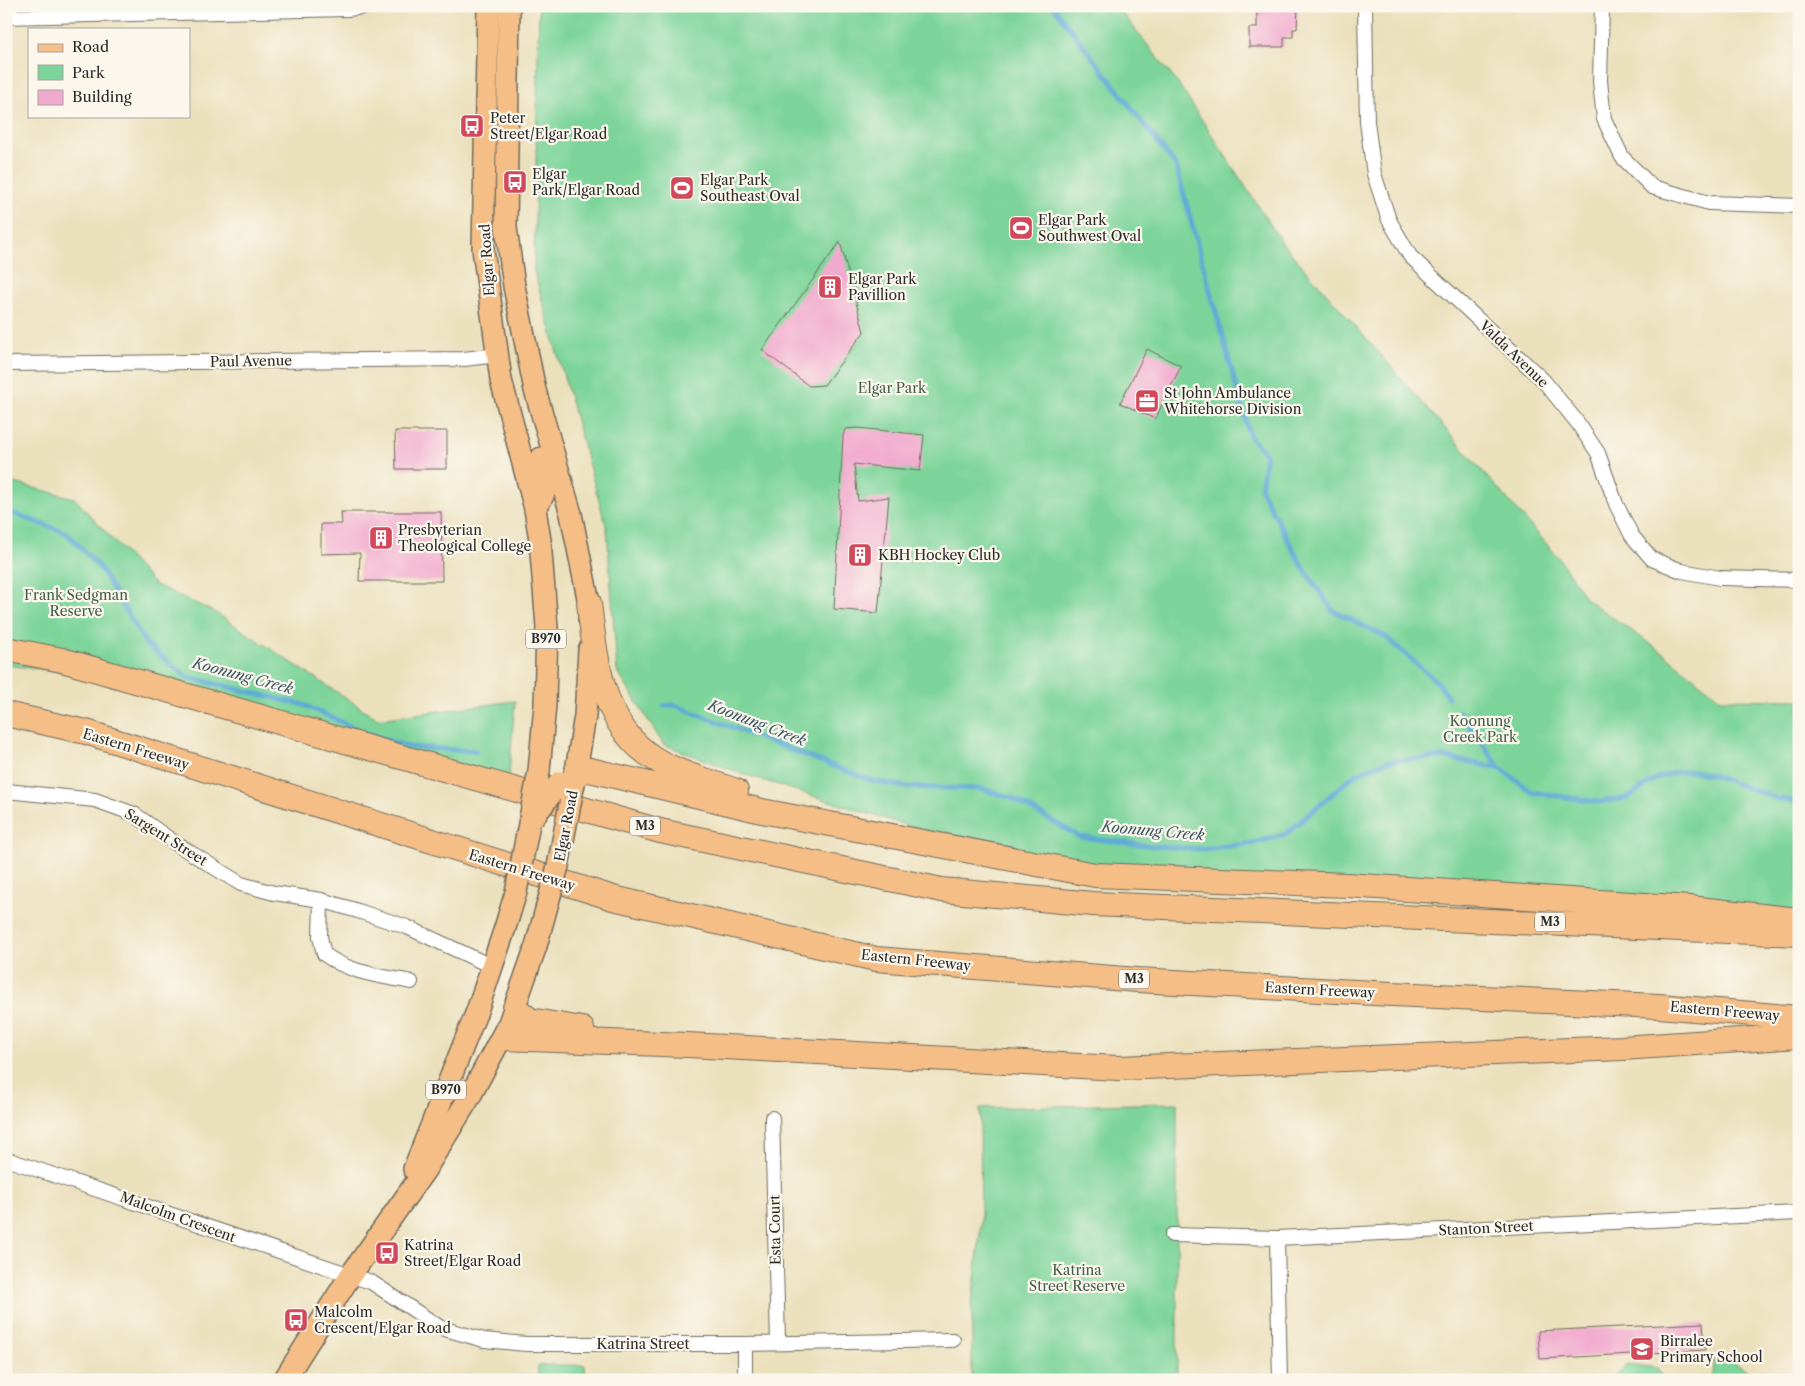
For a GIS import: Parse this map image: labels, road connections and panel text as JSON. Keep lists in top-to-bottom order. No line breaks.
{"streets":{"highway":["Eastern Freeway","M3"],"main road":["Elgar Road","B970"],"street":["Valda Avenue","Paul Avenue","Sargent Street","Malcolm Crescent","Stanton Street","Esta Court","Katrina Street"]},"crossings":[["Elgar Road","Paul Avenue"],["Elgar Road","Sargent Street"],["Elgar Road","Malcolm Crescent"],["Elgar Road","Katrina Street"],["Malcolm Crescent","Katrina Street"],["Esta Court","Katrina Street"]],"water":["Koonung Creek"],"parks":["Elgar Park","Frank Sedgman Reserve","Koonung Creek Park","Katrina Street Reserve"],"places":{"bus stop":["Peter Street/Elgar Road","Elgar Park/Elgar Road","Katrina Street/Elgar Road","Malcolm Crescent/Elgar Road"],"sports":["Elgar Park Southeast Oval","Elgar Park Southwest Oval"],"building":["Elgar Park Pavillion","Presbyterian Theological College","KBH Hockey Club"],"office":["St John Ambulance Whitehorse Division"],"school or university":["Birralee Primary School"]},"legend":["Road","Park","Building"]}
